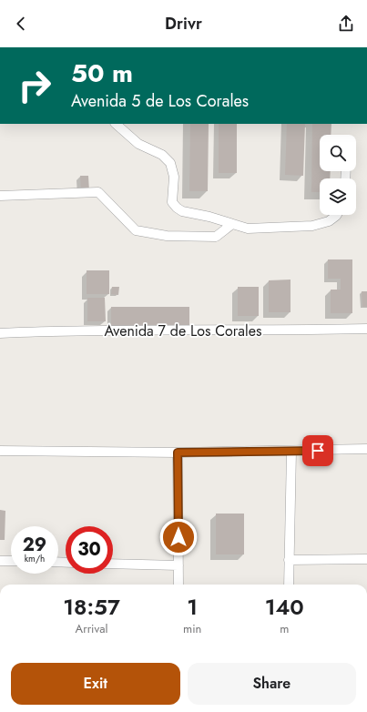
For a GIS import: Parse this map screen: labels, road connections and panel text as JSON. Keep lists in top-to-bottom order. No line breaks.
{"streets":{"street":["Avenida 7 de Los Corales"]},"page":{"header":"Drivr","turn":["50 m","Avenida 5 de Los Corales"],"speed":"29 km/h","limit":"30","eta":["18:57","Arrival","1","min","140","m"],"buttons":["Exit","Share"]}}
